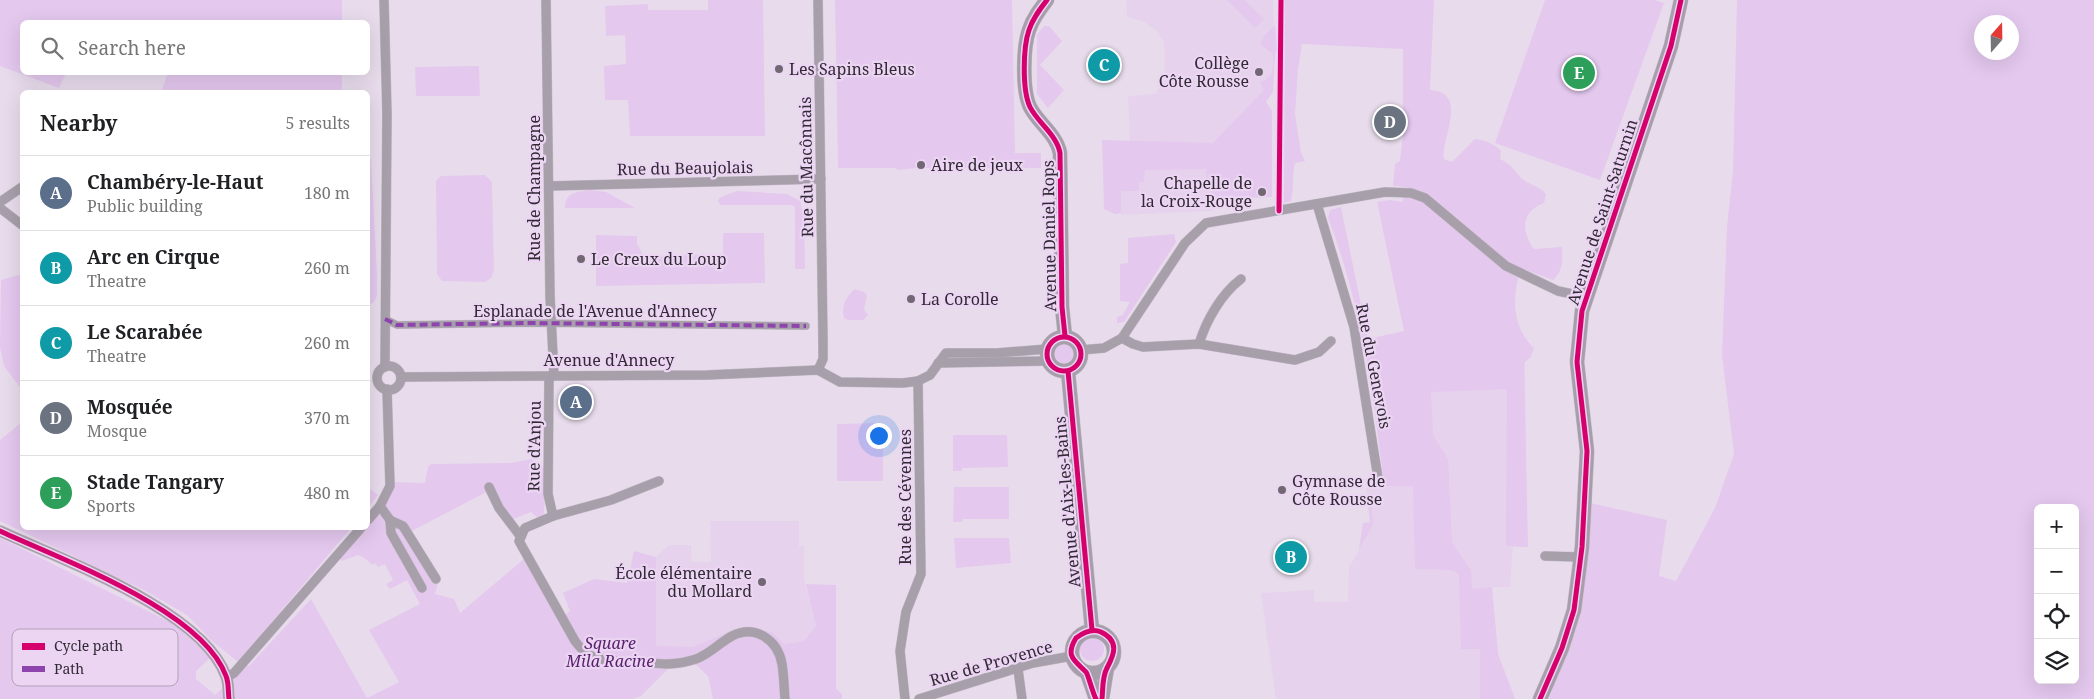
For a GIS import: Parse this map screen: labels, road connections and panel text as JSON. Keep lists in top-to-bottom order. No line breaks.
{"streets":{"main road":["Avenue de Saint-Saturnin","Avenue Daniel Rops","Avenue d'Aix-les-Bains"],"street":["Rue du Macônnais","Rue du Beaujolais","Rue de Champagne","Esplanade de l'Avenue d'Annecy","Avenue d'Annecy","Rue du Genevois","Rue d'Anjou","Rue des Cévennes","Rue de Provence"]},"crossings":[["Rue du Macônnais","Rue du Beaujolais"],["Rue du Macônnais","Avenue d'Annecy"],["Rue du Beaujolais","Rue de Champagne"],["Rue de Champagne","Esplanade de l'Avenue d'Annecy"],["Rue de Champagne","Avenue d'Annecy"],["Rue de Champagne","Rue d'Anjou"],["Avenue Daniel Rops","Avenue d'Aix-les-Bains"],["Avenue d'Annecy","Rue d'Anjou"],["Avenue d'Aix-les-Bains","Rue de Provence"]],"parks":["Square Mila Racine"],"places":["Les Sapins Bleus","Collège Côte Rousse","Aire de jeux","Chapelle de la Croix-Rouge","Le Creux du Loup","La Corolle","Gymnase de Côte Rousse","École élémentaire du Mollard"],"legend":["Cycle path","Path"],"north":"top","page":{"search":"Search here","pins":["C","E","D","A","B"],"heading":["Nearby","5 results"],"list":[{"mark":"A","name":"Chambéry-le-Haut","note":"Public building","value":"180 m"},{"mark":"B","name":"Arc en Cirque","note":"Theatre","value":"260 m"},{"mark":"C","name":"Le Scarabée","note":"Theatre","value":"260 m"},{"mark":"D","name":"Mosquée","note":"Mosque","value":"370 m"},{"mark":"E","name":"Stade Tangary","note":"Sports","value":"480 m"}],"map_buttons":["+","−"]}}
